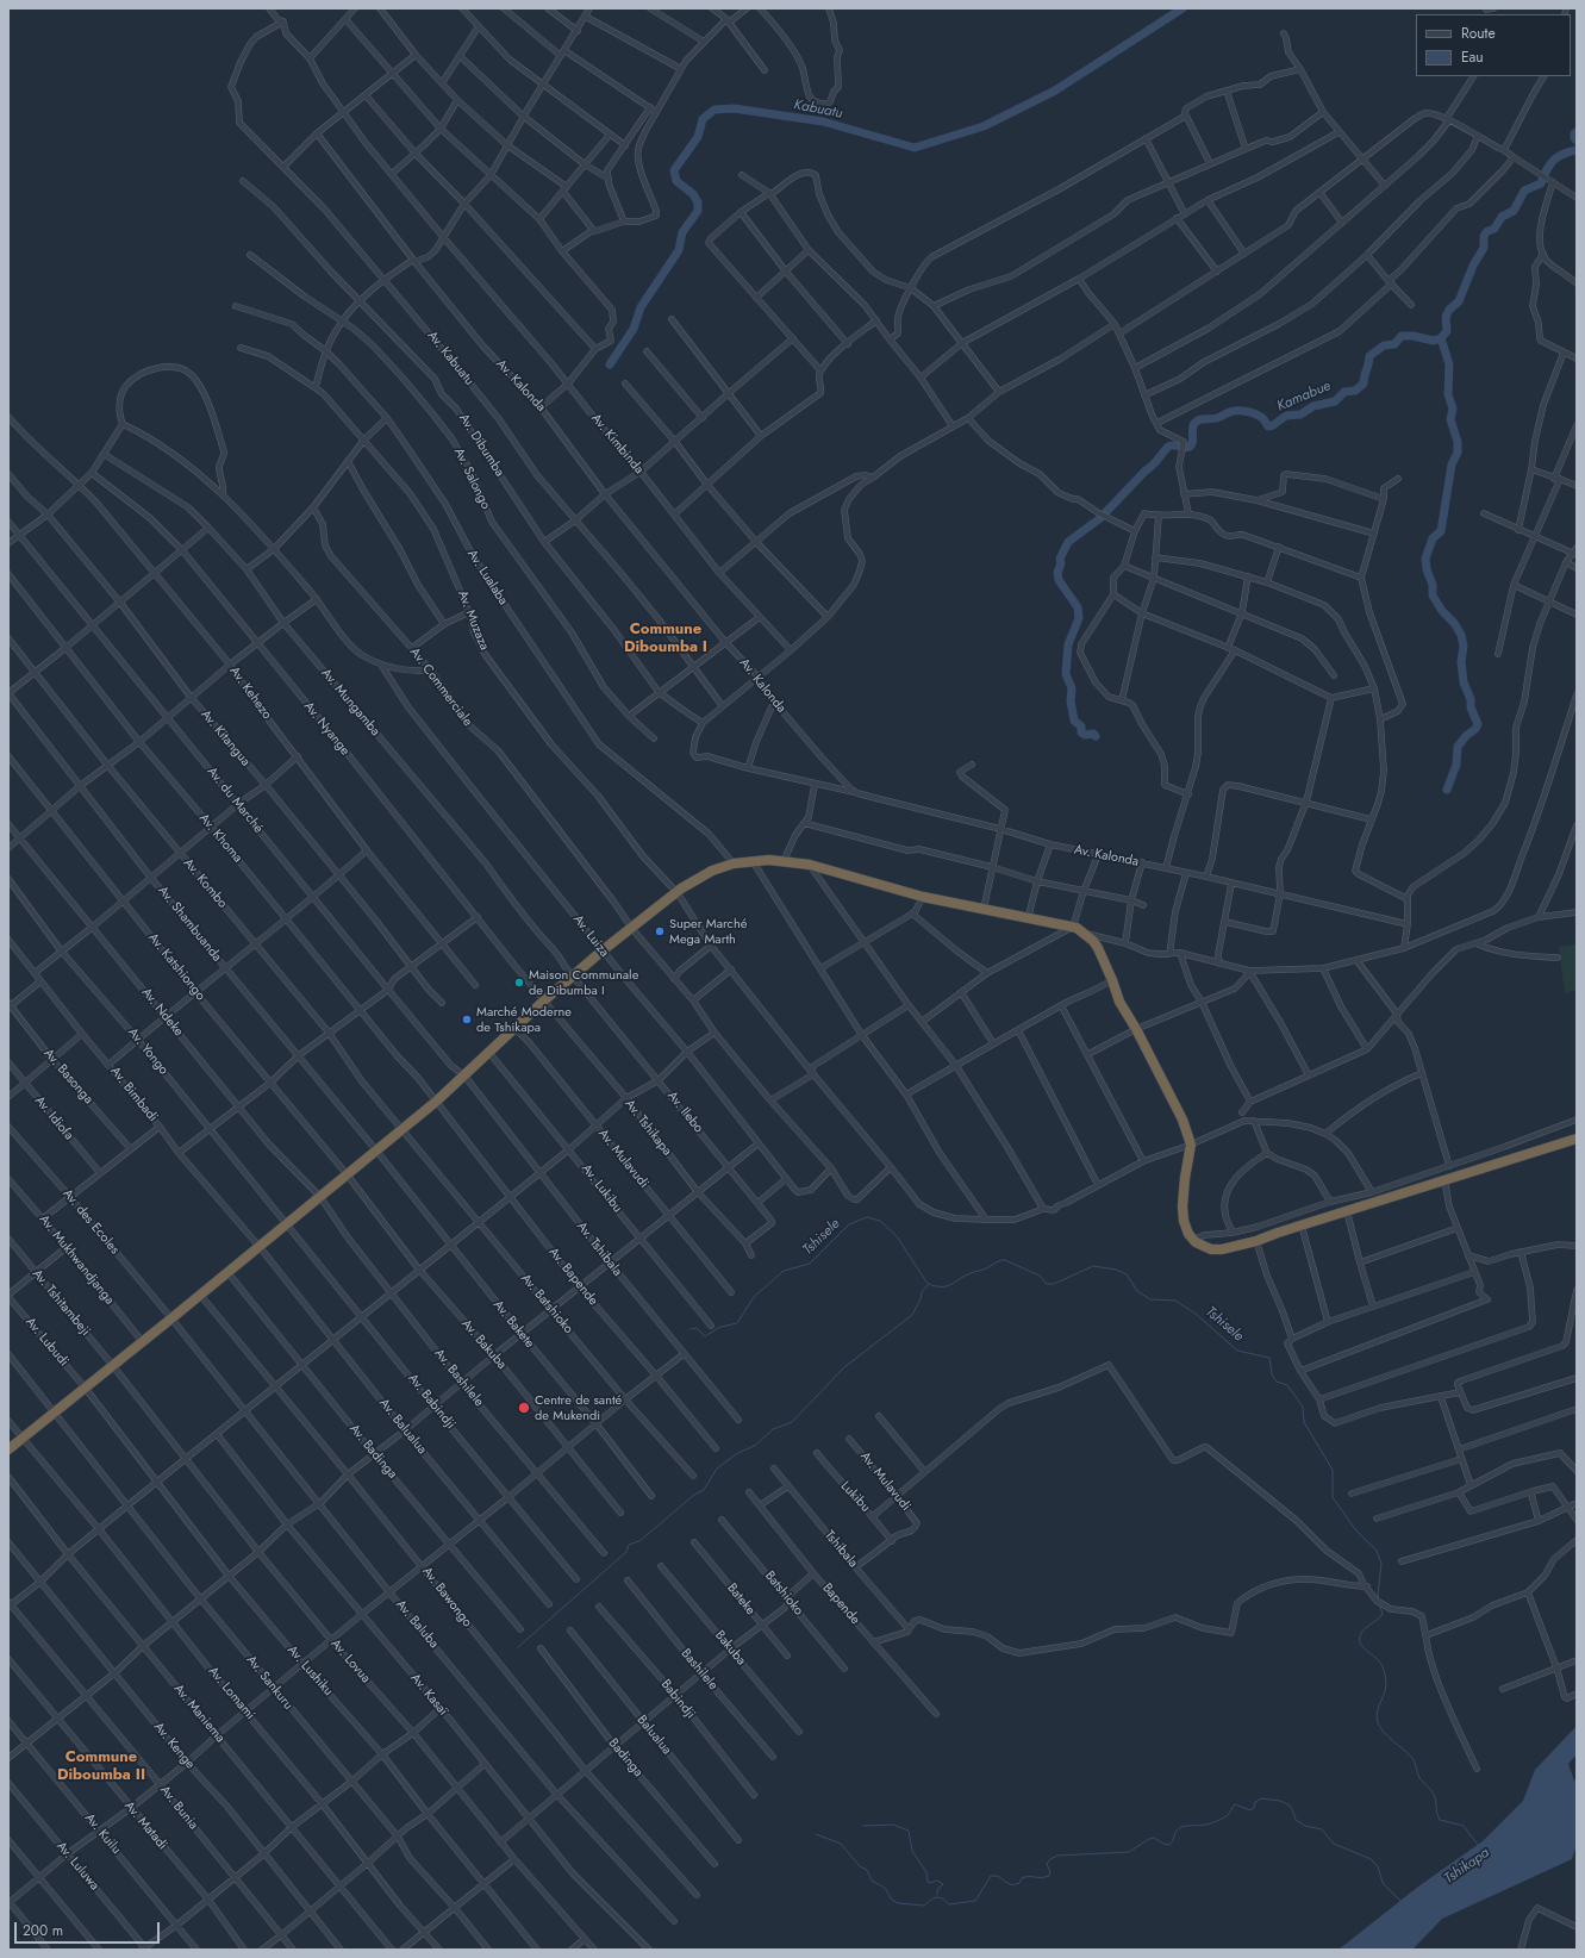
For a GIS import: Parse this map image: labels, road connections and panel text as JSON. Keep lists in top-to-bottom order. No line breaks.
{"streets":{"street":["Av. Kabuatu","Av. Kalonda","Av. Kimbinda","Av. Dibumba","Av. Salongo","Av. Lualaba","Av. Muzaza","Av. Commerciale","Av. Kehezo","Av. Mungamba","Av. Nyange","Av. Kitangua","Av. du Marché","Av. Khoma","Av. Kombo","Av. Shambuanda","Av. Luiza","Av. Katshiongo","Av. Ndeke","Av. Yongo","Av. Basonga","Av. Bimbadi","Av. Ilebo","Av. Idiofa","Av. Tshikapa","Av. Mulavudi","Av. Lukibu","Av. des Ecoles","Av. Tshibala","Av. Mukhwandjanga","Av. Bapende","Av. Tshitambeji","Av. Batshioko","Av. Bakete","Av. Lubudi","Av. Bakuba","Av. Bashilele","Av. Babindji","Av. Balualua","Av. Badinga","Lukibu","Tshibala","Batshioko","Av. Bawongo","Bateke","Bapende","Av. Baluba","Bakuba","Av. Lovua","Bashilele","Av. Lushiku","Av. Sankuru","Av. Lomami","Av. Kasaï","Babindji","Av. Maniema","Balualua","Av. Kenge","Badinga","Av. Bunia","Av. Matadi","Av. Kuilu","Av. Luluwa"]},"crossings":[["Av. Kabuatu","Av. Kimbinda"],["Av. Muzaza","Av. Commerciale"],["Av. Commerciale","Av. Luiza"],["Av. Mungamba","Av. Ilebo"],["Av. Nyange","Av. Tshikapa"],["Av. du Marché","Av. Tshibala"],["Av. Khoma","Av. Bapende"],["Av. Kombo","Av. Batshioko"],["Av. Shambuanda","Av. Bakete"],["Av. Katshiongo","Av. Bakuba"],["Av. Ndeke","Av. Bashilele"],["Av. Yongo","Av. Babindji"],["Av. Bimbadi","Av. Balualua"],["Av. Ilebo","Av. Tshikapa"],["Av. Mulavudi","Lukibu"],["Av. des Ecoles","Av. Baluba"],["Av. Tshitambeji","Av. Lovua"],["Av. Lubudi","Av. Lushiku"]],"districts":["Commune Diboumba I","Commune Diboumba II"],"water":["Kabuatu","Kamabue","Tshisele","Tshikapa"],"places":["Super Marché Mega Marth","Maison Communale de Dibumba I","Marché Moderne de Tshikapa","Centre de santé de Mukendi"],"legend":["Route","Eau"],"scale_bar":"200 m"}
